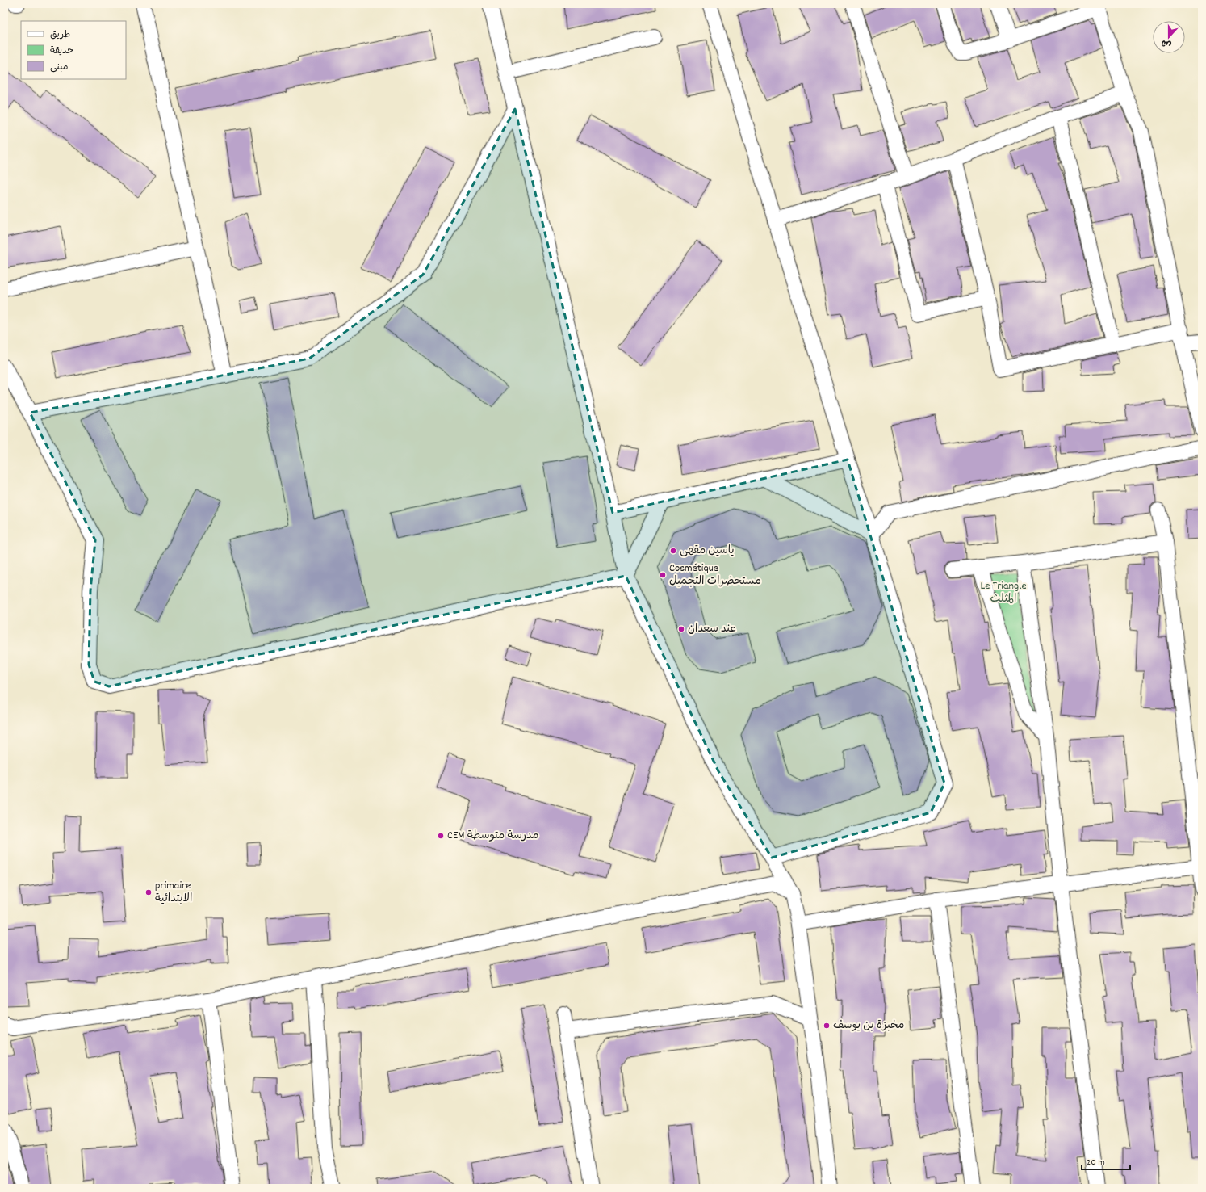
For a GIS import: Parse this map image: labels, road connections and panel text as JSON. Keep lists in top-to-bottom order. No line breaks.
{"parks":["Le Triangle المثلث"],"places":["ياسين مقهى","Cosmétique مستحضرات التجميل","عند سعدان","CEM مدرسة متوسطة","primaire الابتدائية","مخبزة بن یوسف"],"legend":["طريق","حديقة","مبنى"],"scale_bar":"20 m","north":"bottom"}
